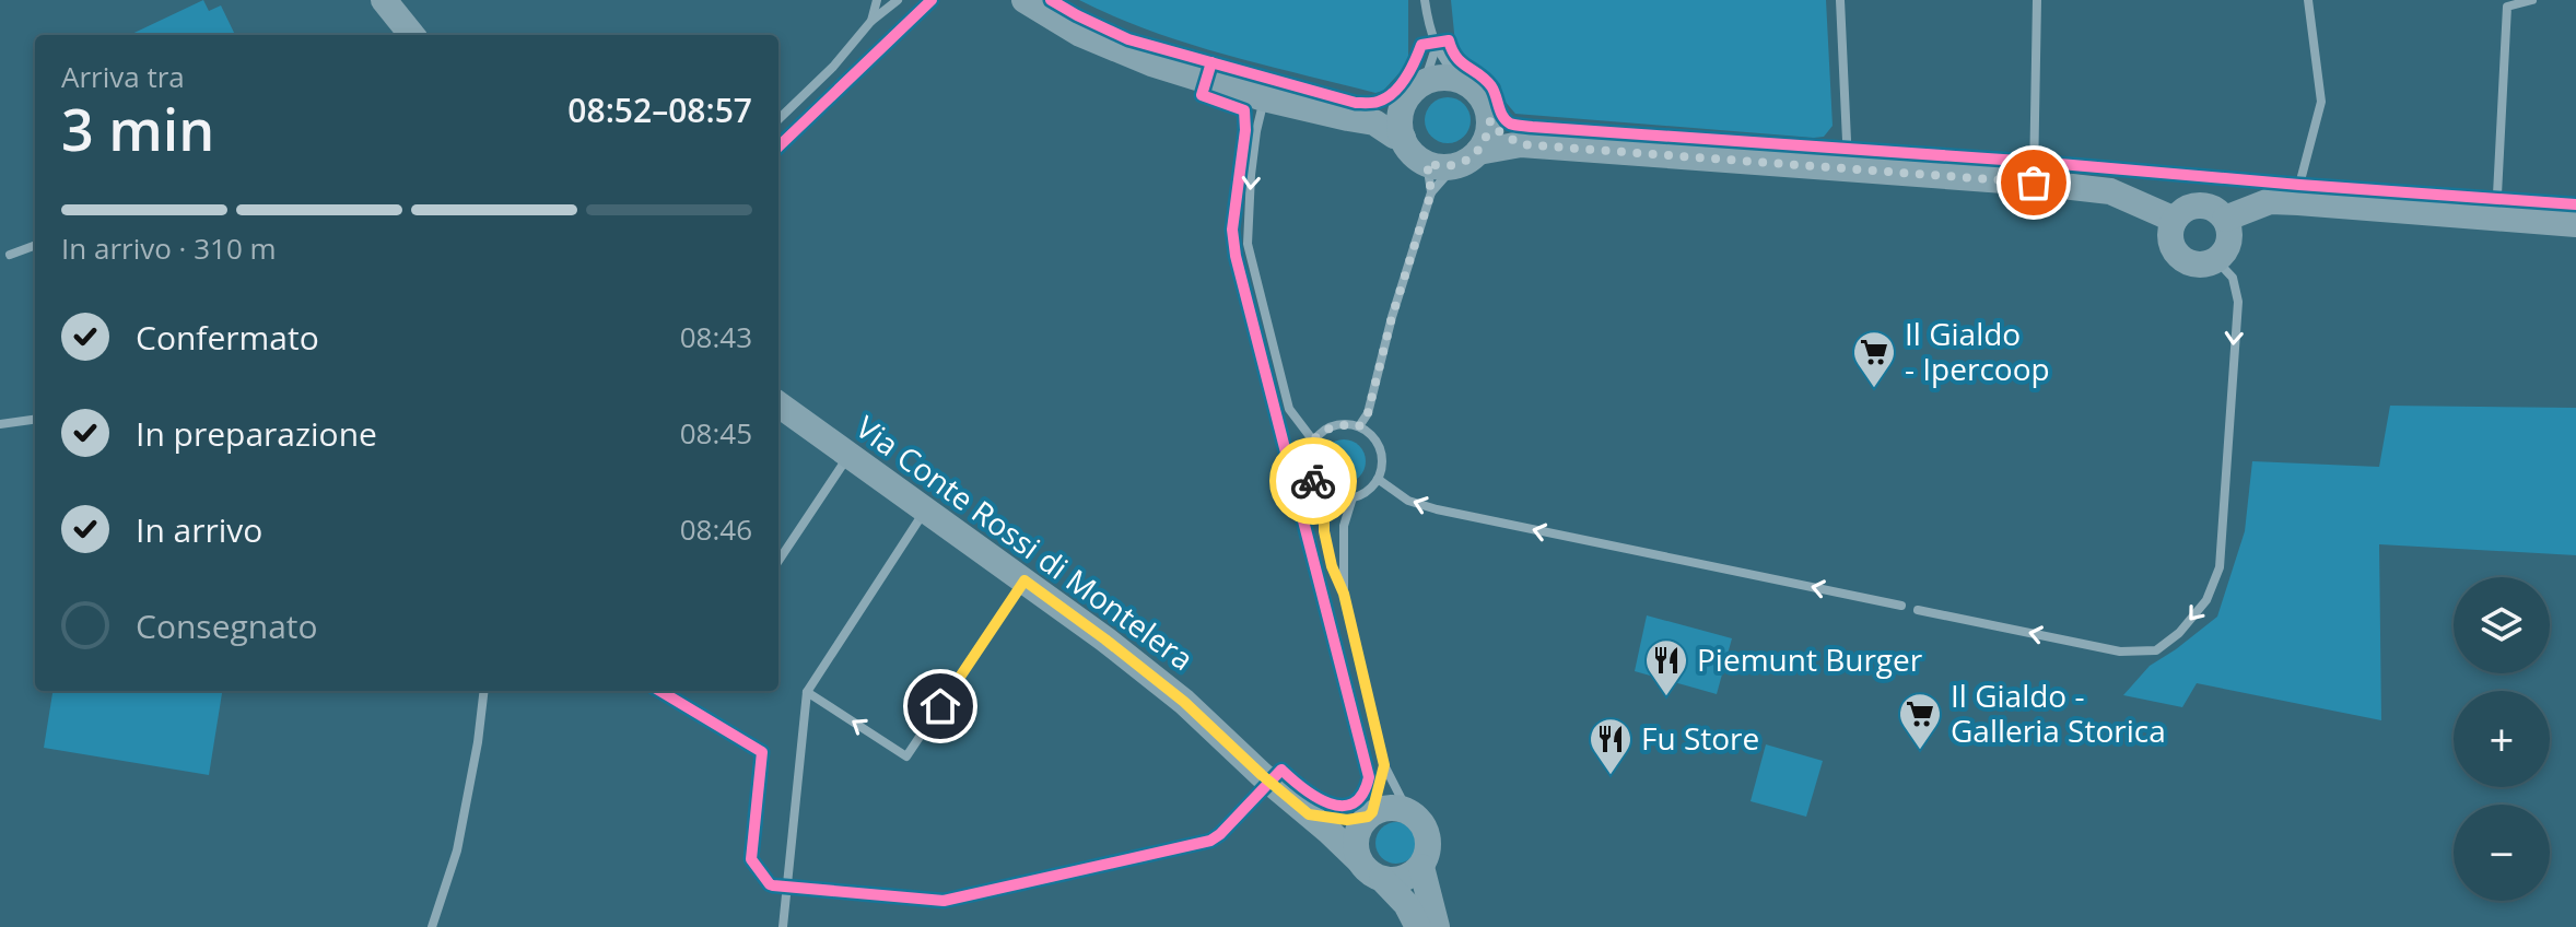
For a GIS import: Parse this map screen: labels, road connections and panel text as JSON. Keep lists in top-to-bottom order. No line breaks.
{"streets":{"street":["Via Conte Rossi di Montelera"]},"places":{"supermarket":["Il Gialdo - Ipercoop","Il Gialdo - Galleria Storica"],"restaurant":["Piemunt Burger","Fu Store"]},"page":{"heading":["3 min","Arriva tra","08:52–08:57"],"bar":"In arrivo · 310 m","list":[["Confermato","08:43"],["In preparazione","08:45"],["In arrivo","08:46"],"Consegnato"],"map_buttons":["+","−"]}}
